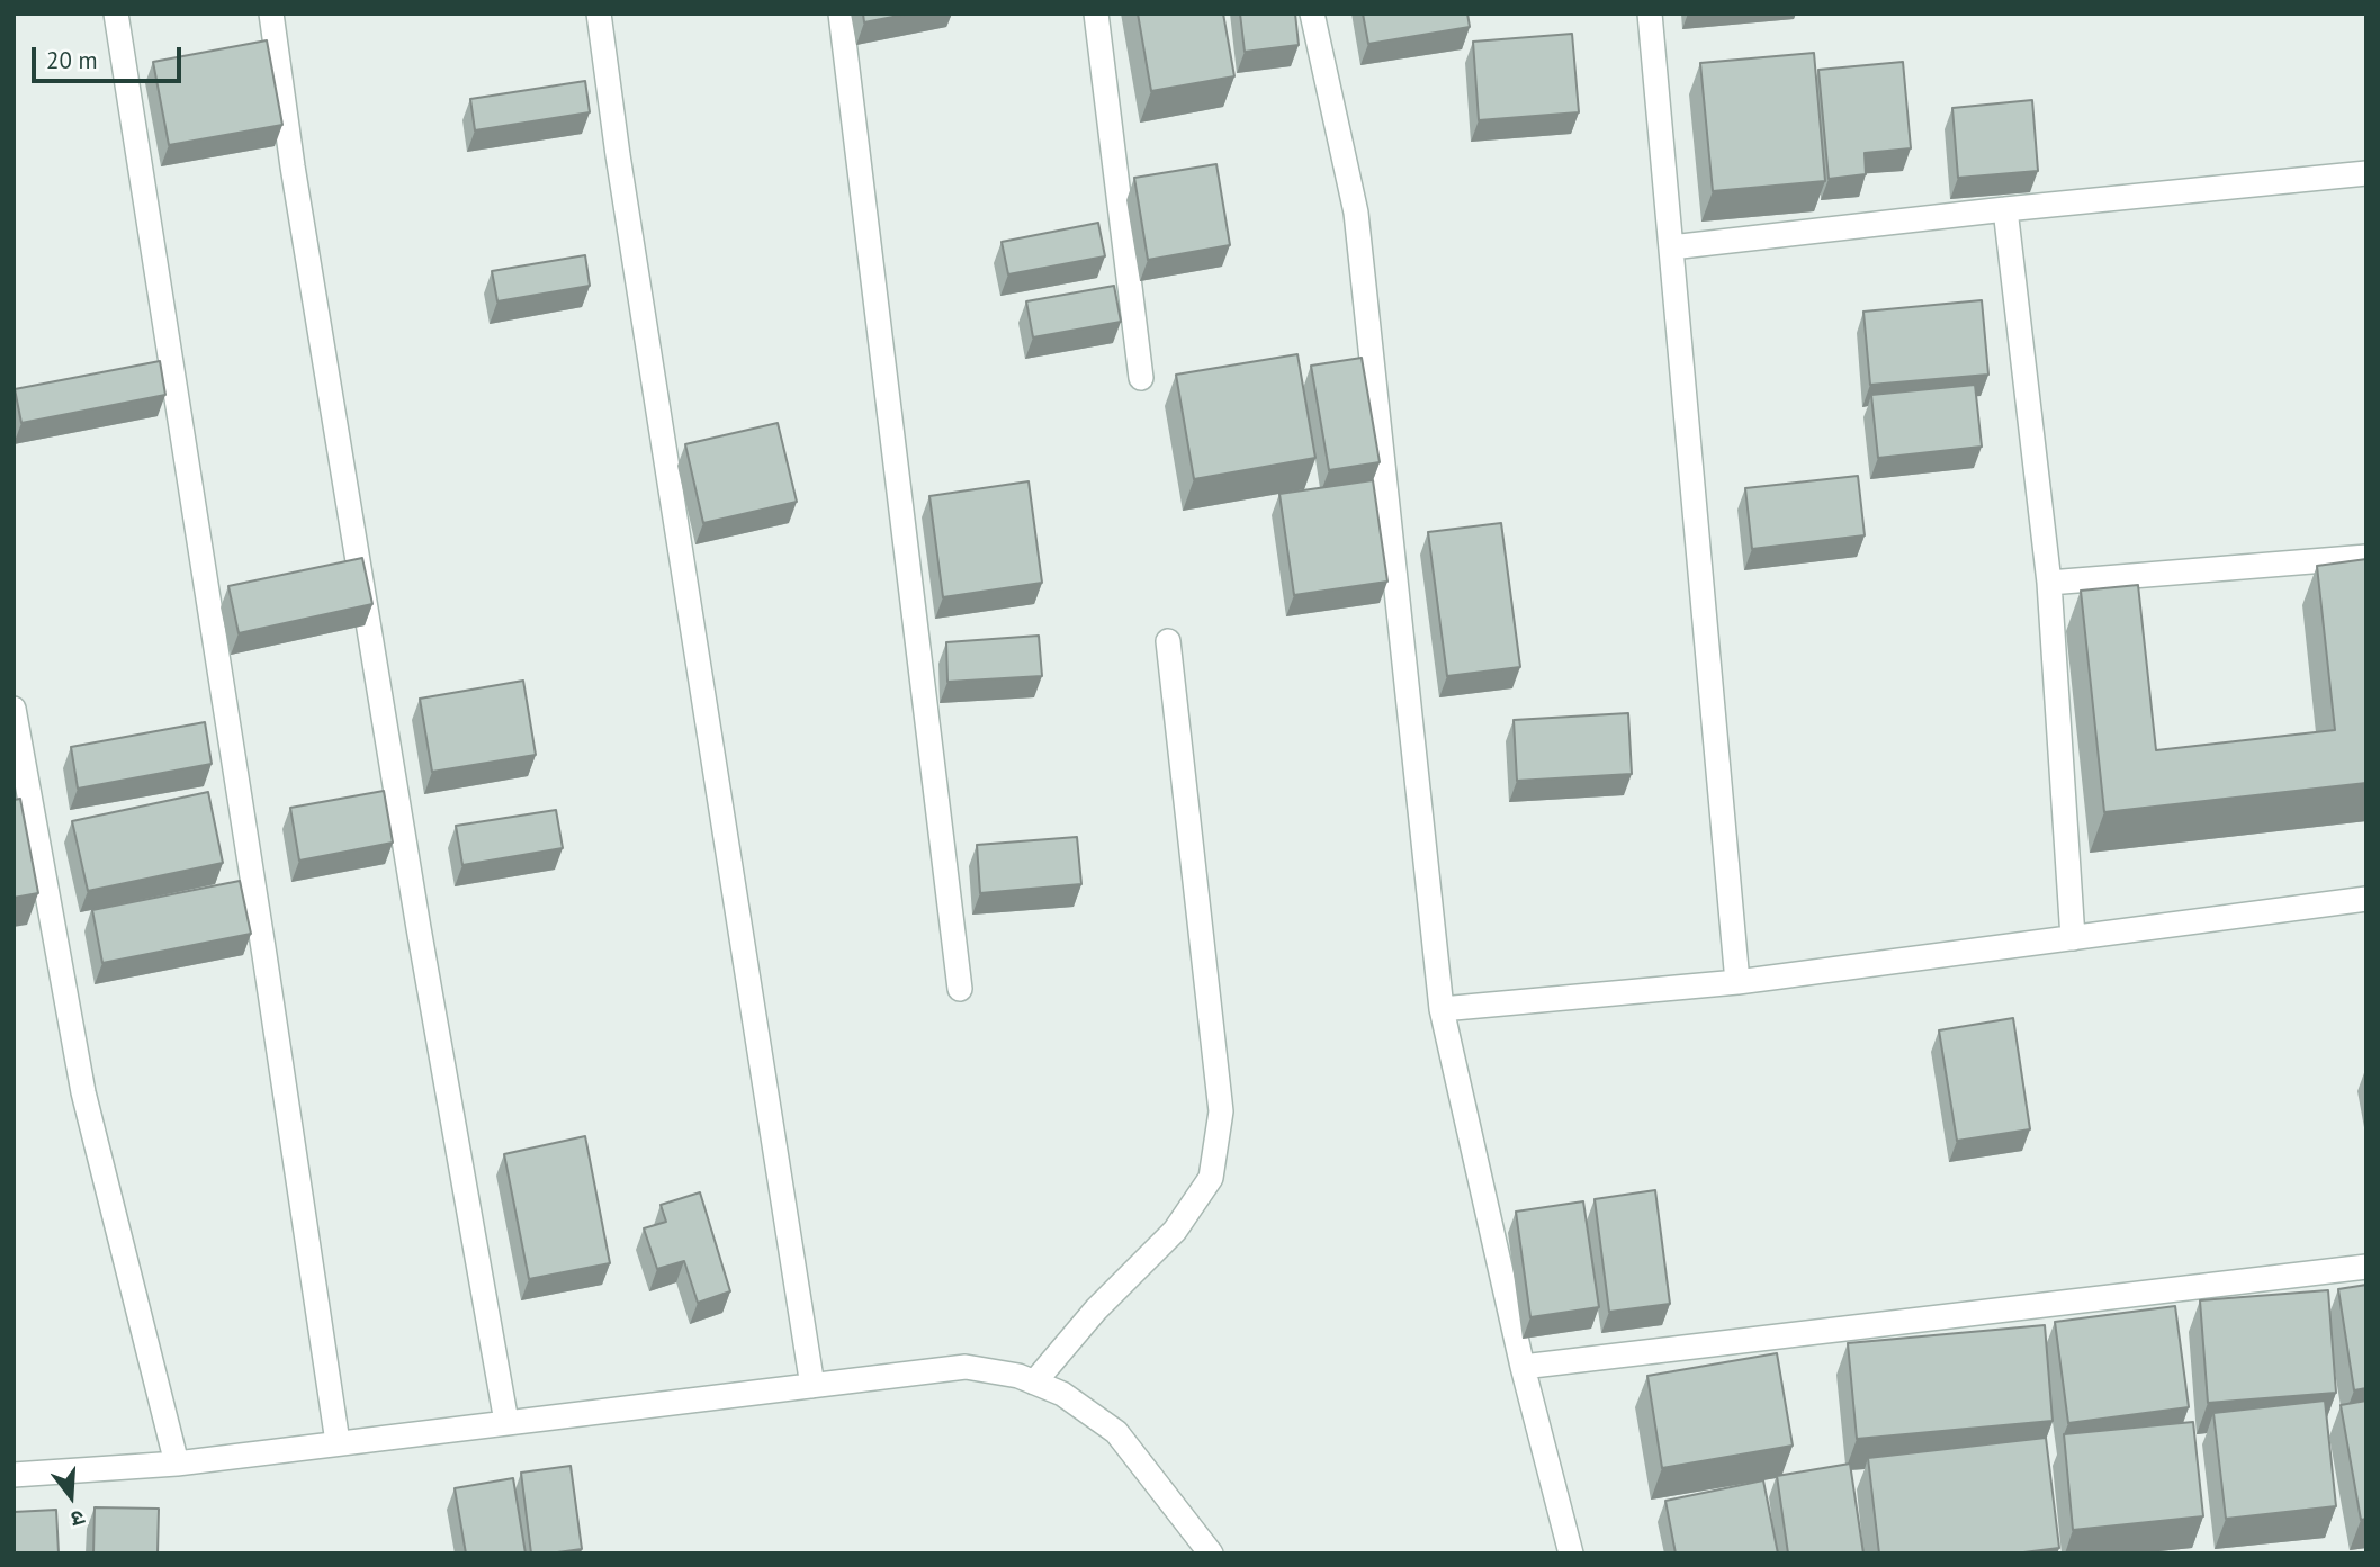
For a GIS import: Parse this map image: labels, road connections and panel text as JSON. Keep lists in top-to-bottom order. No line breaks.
{"scale_bar":"20 m","north":"bottom"}
